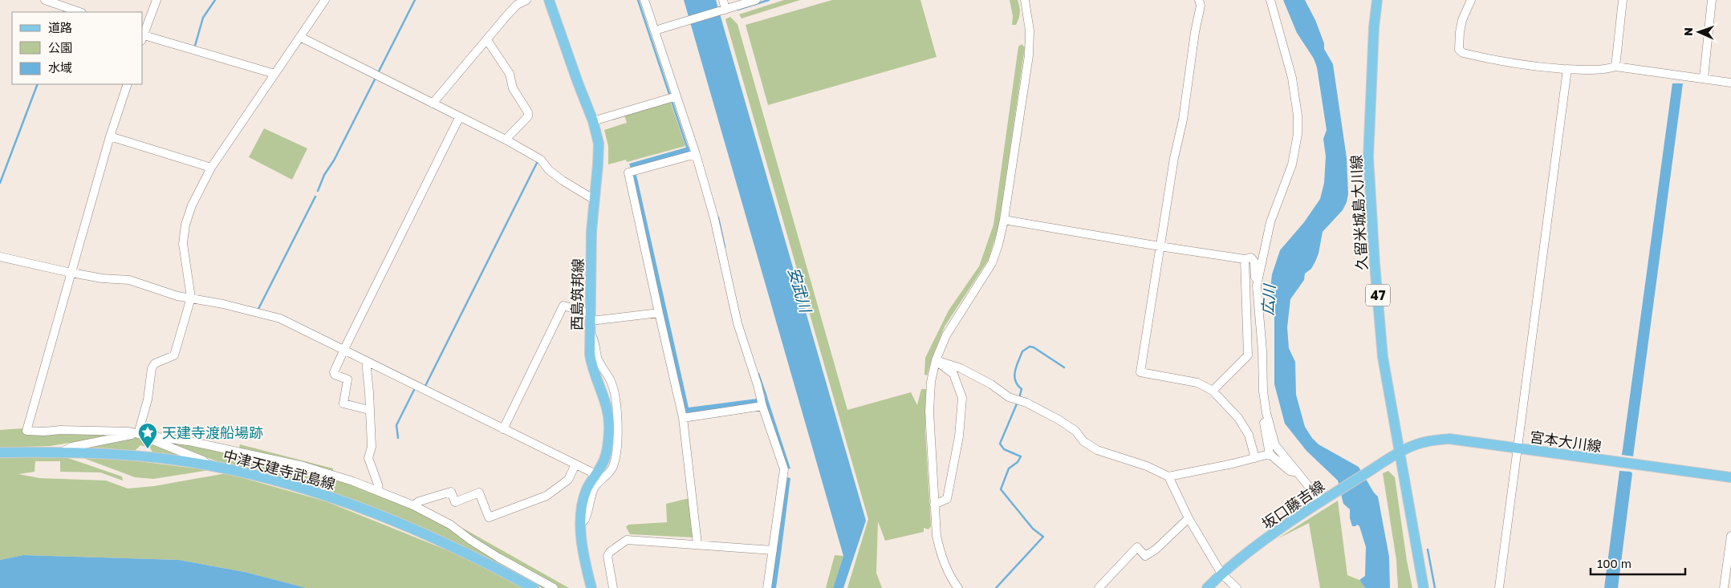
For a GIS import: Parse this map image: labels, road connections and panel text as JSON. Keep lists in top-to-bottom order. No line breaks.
{"streets":{"main road":["久留米城島大川線","西島筑邦線","47","宮本大川線","中津天建寺武島線","坂口藤吉線"]},"crossings":[["久留米城島大川線","宮本大川線"],["久留米城島大川線","坂口藤吉線"],["宮本大川線","坂口藤吉線"]],"water":["安武川","広川"],"places":{"place":["天建寺渡船場跡"]},"legend":["道路","公園","水域"],"scale_bar":"100 m","north":"left"}
